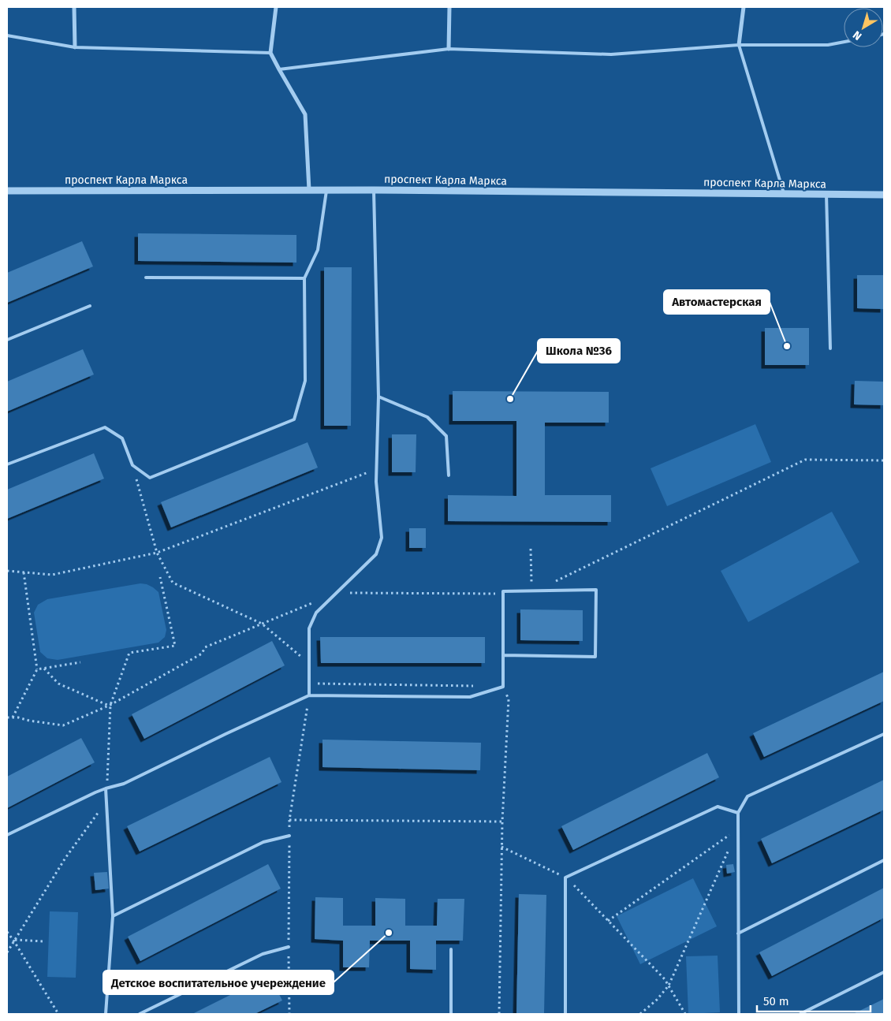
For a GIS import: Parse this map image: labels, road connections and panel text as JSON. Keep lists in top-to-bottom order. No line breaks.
{"streets":{"street":["проспект Карла Маркса"]},"places":["Автомастерская","Школа №36","Детское воспитательное учереждение"],"scale_bar":"50 m","north":"bottom left"}
